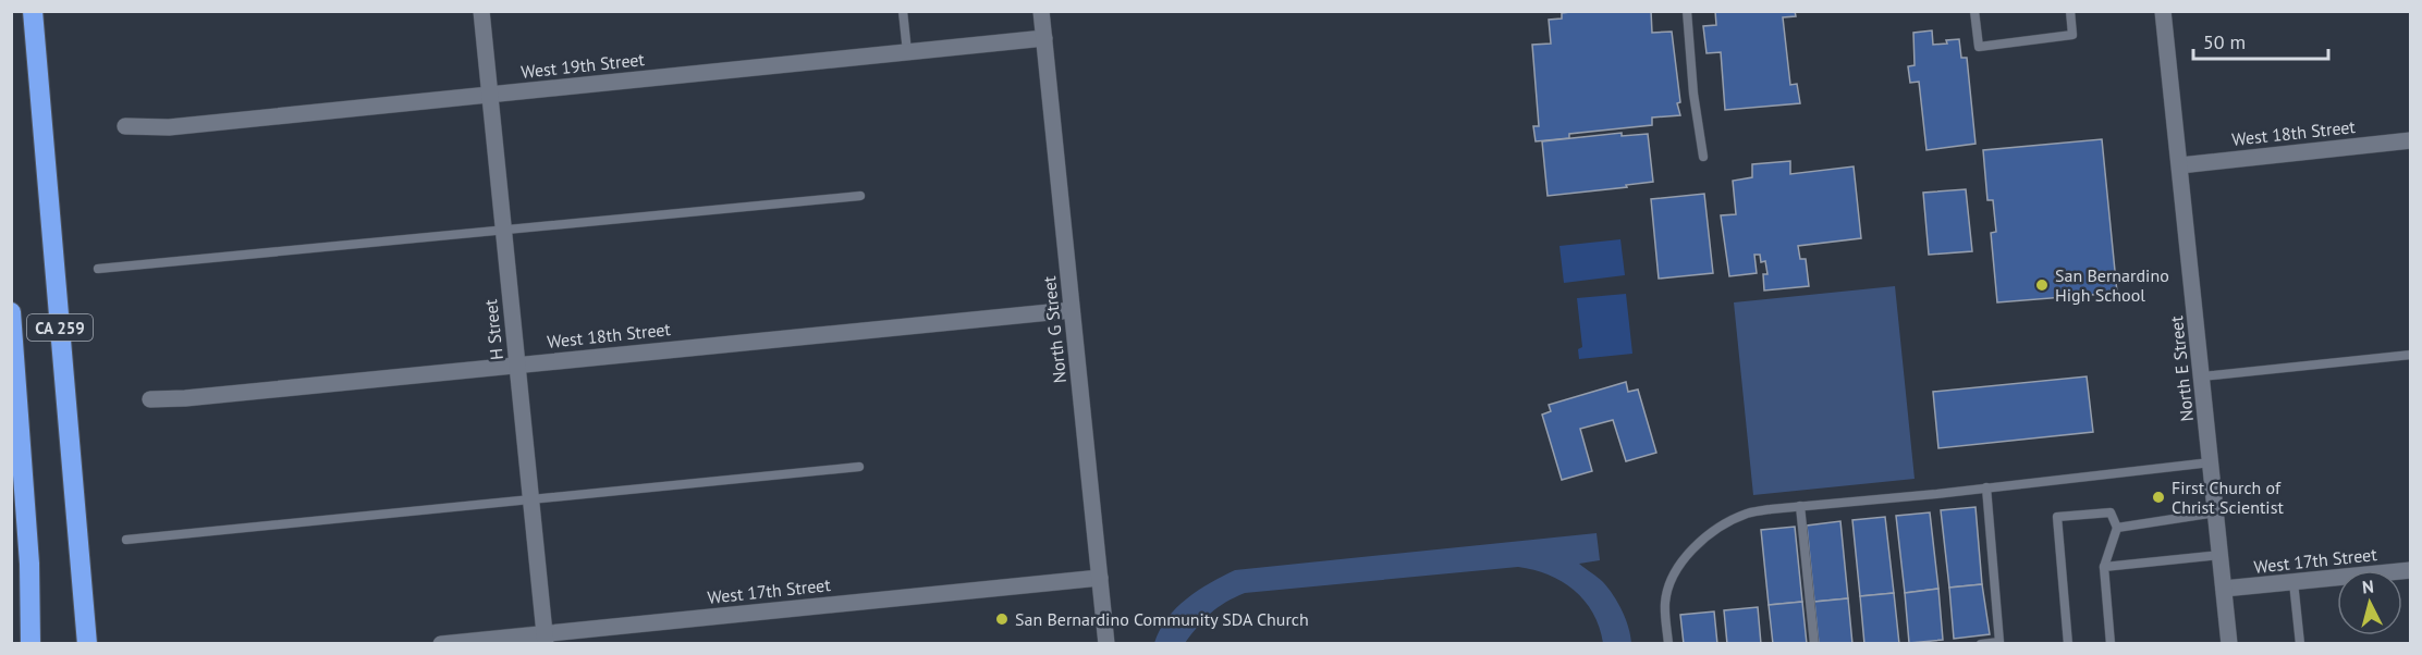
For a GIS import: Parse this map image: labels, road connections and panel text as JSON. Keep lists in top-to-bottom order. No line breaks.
{"streets":{"highway":["CA 259"],"street":["West 19th Street","West 18th Street","H Street","North G Street","North E Street","West 17th Street"]},"crossings":[["West 19th Street","H Street"],["West 19th Street","North G Street"],["West 18th Street","H Street"],["West 18th Street","North G Street"],["West 18th Street","North E Street"],["H Street","West 17th Street"],["North G Street","West 17th Street"],["North E Street","West 17th Street"]],"places":["San Bernardino High School","First Church of Christ Scientist","San Bernardino Community SDA Church"],"scale_bar":"50 m","north":"top"}
